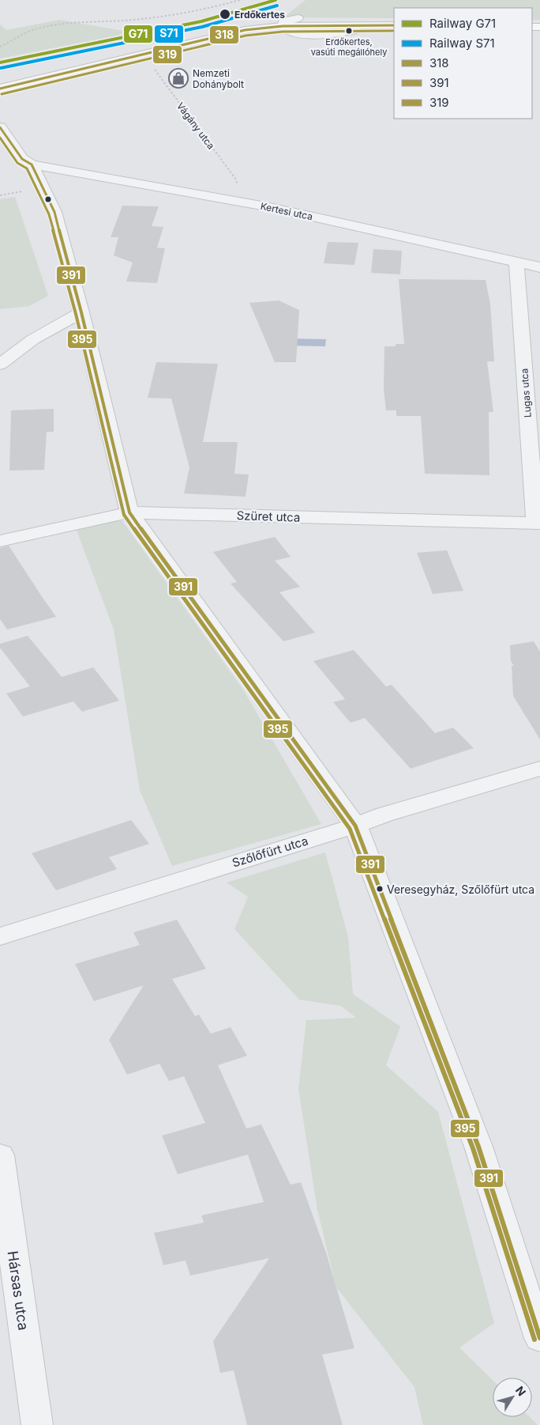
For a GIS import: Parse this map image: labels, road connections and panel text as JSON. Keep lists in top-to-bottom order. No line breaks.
{"streets":{"street":["Kertesi utca","Lugas utca","Szüret utca","Szőlőfürt utca","Hársas utca"],"path":["Vágány utca"]},"crossings":[["Vágány utca","Kertesi utca"],["Kertesi utca","Lugas utca"],["Lugas utca","Szüret utca"]],"places":{"other":["Erdőkertes","Erdőkertes, vasúti megállóhely","Veresegyház, Szőlőfürt utca"],"shop":["Nemzeti Dohánybolt"]},"lines":["rail line G71","rail line S71","transit line 318","transit line 319","transit line 391","transit line 395"],"legend":["Railway G71","Railway S71","318","391","319"],"north":"top right"}
